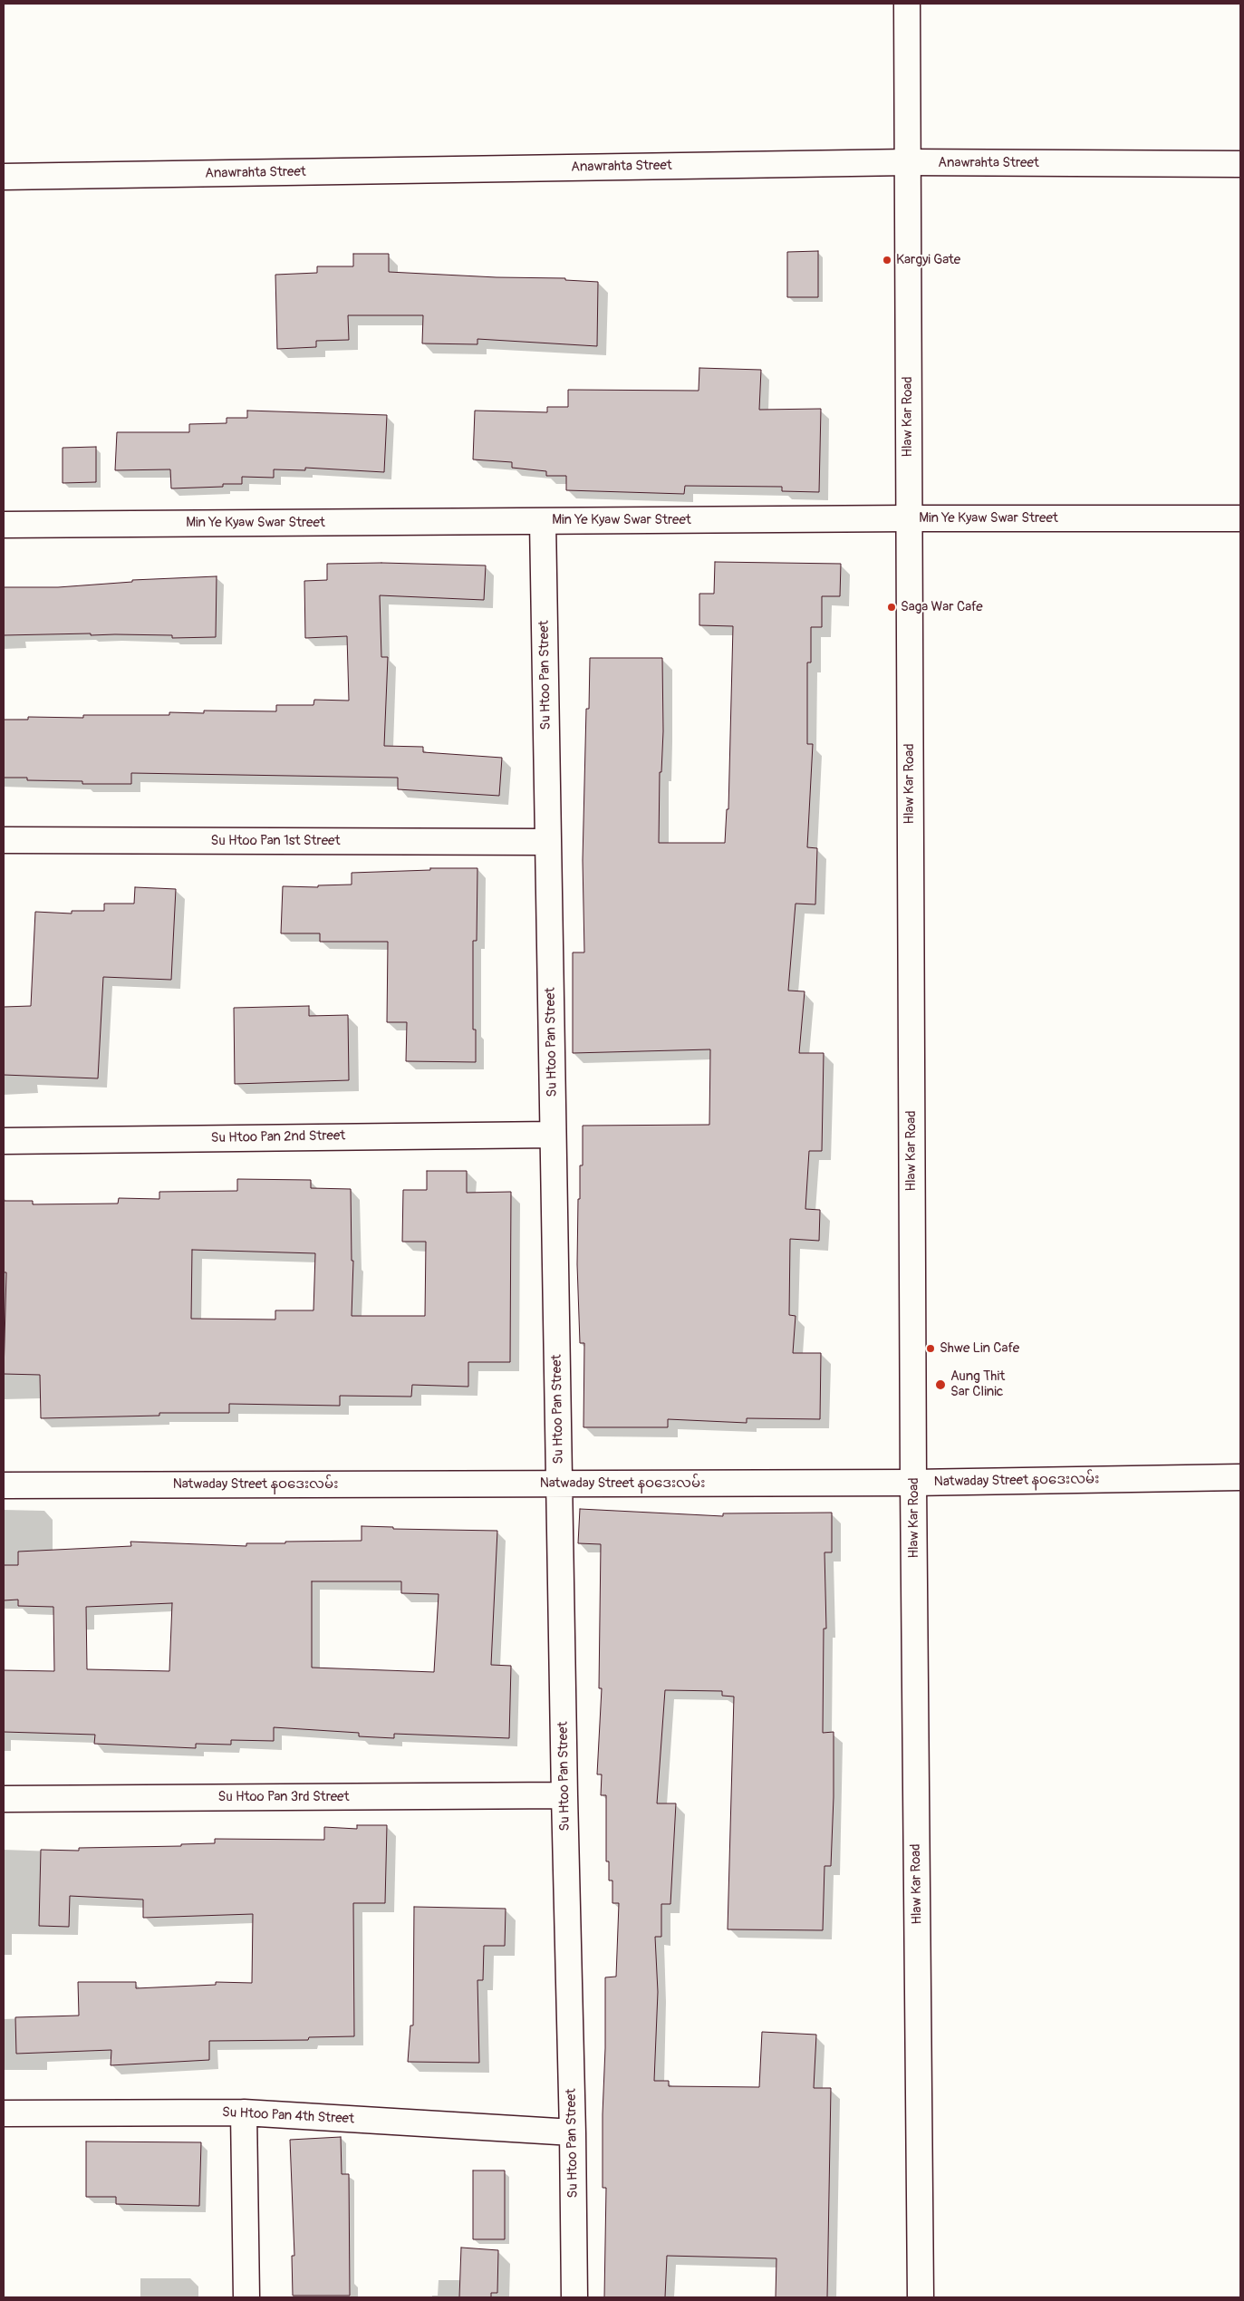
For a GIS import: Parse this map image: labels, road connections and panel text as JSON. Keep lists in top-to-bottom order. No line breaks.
{"streets":{"street":["Anawrahta Street","Hlaw Kar Road","Min Ye Kyaw Swar Street","Su Htoo Pan Street","Su Htoo Pan 1st Street","Su Htoo Pan 2nd Street","Natwaday Street နဝဒေးလမ်း","Su Htoo Pan 3rd Street","Su Htoo Pan 4th Street"]},"crossings":[["Anawrahta Street","Hlaw Kar Road"],["Hlaw Kar Road","Min Ye Kyaw Swar Street"],["Hlaw Kar Road","Natwaday Street နဝဒေးလမ်း"],["Min Ye Kyaw Swar Street","Su Htoo Pan Street"],["Su Htoo Pan Street","Su Htoo Pan 1st Street"],["Su Htoo Pan Street","Su Htoo Pan 2nd Street"],["Su Htoo Pan Street","Natwaday Street နဝဒေးလမ်း"],["Su Htoo Pan Street","Su Htoo Pan 3rd Street"],["Su Htoo Pan Street","Su Htoo Pan 4th Street"]],"places":["Kargyi Gate","Saga War Cafe","Shwe Lin Cafe","Aung Thit Sar Clinic"]}
